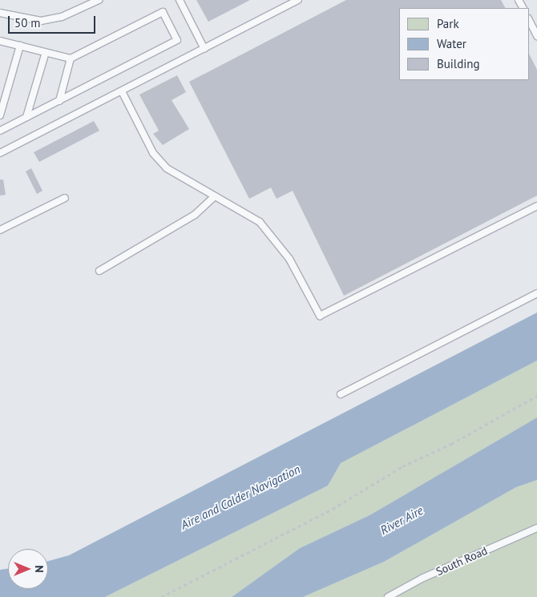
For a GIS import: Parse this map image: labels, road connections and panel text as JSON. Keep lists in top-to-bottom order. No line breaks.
{"streets":{"lane":["South Road"]},"water":["Aire and Calder Navigation","River Aire"],"legend":["Park","Water","Building"],"scale_bar":"50 m","north":"right"}
